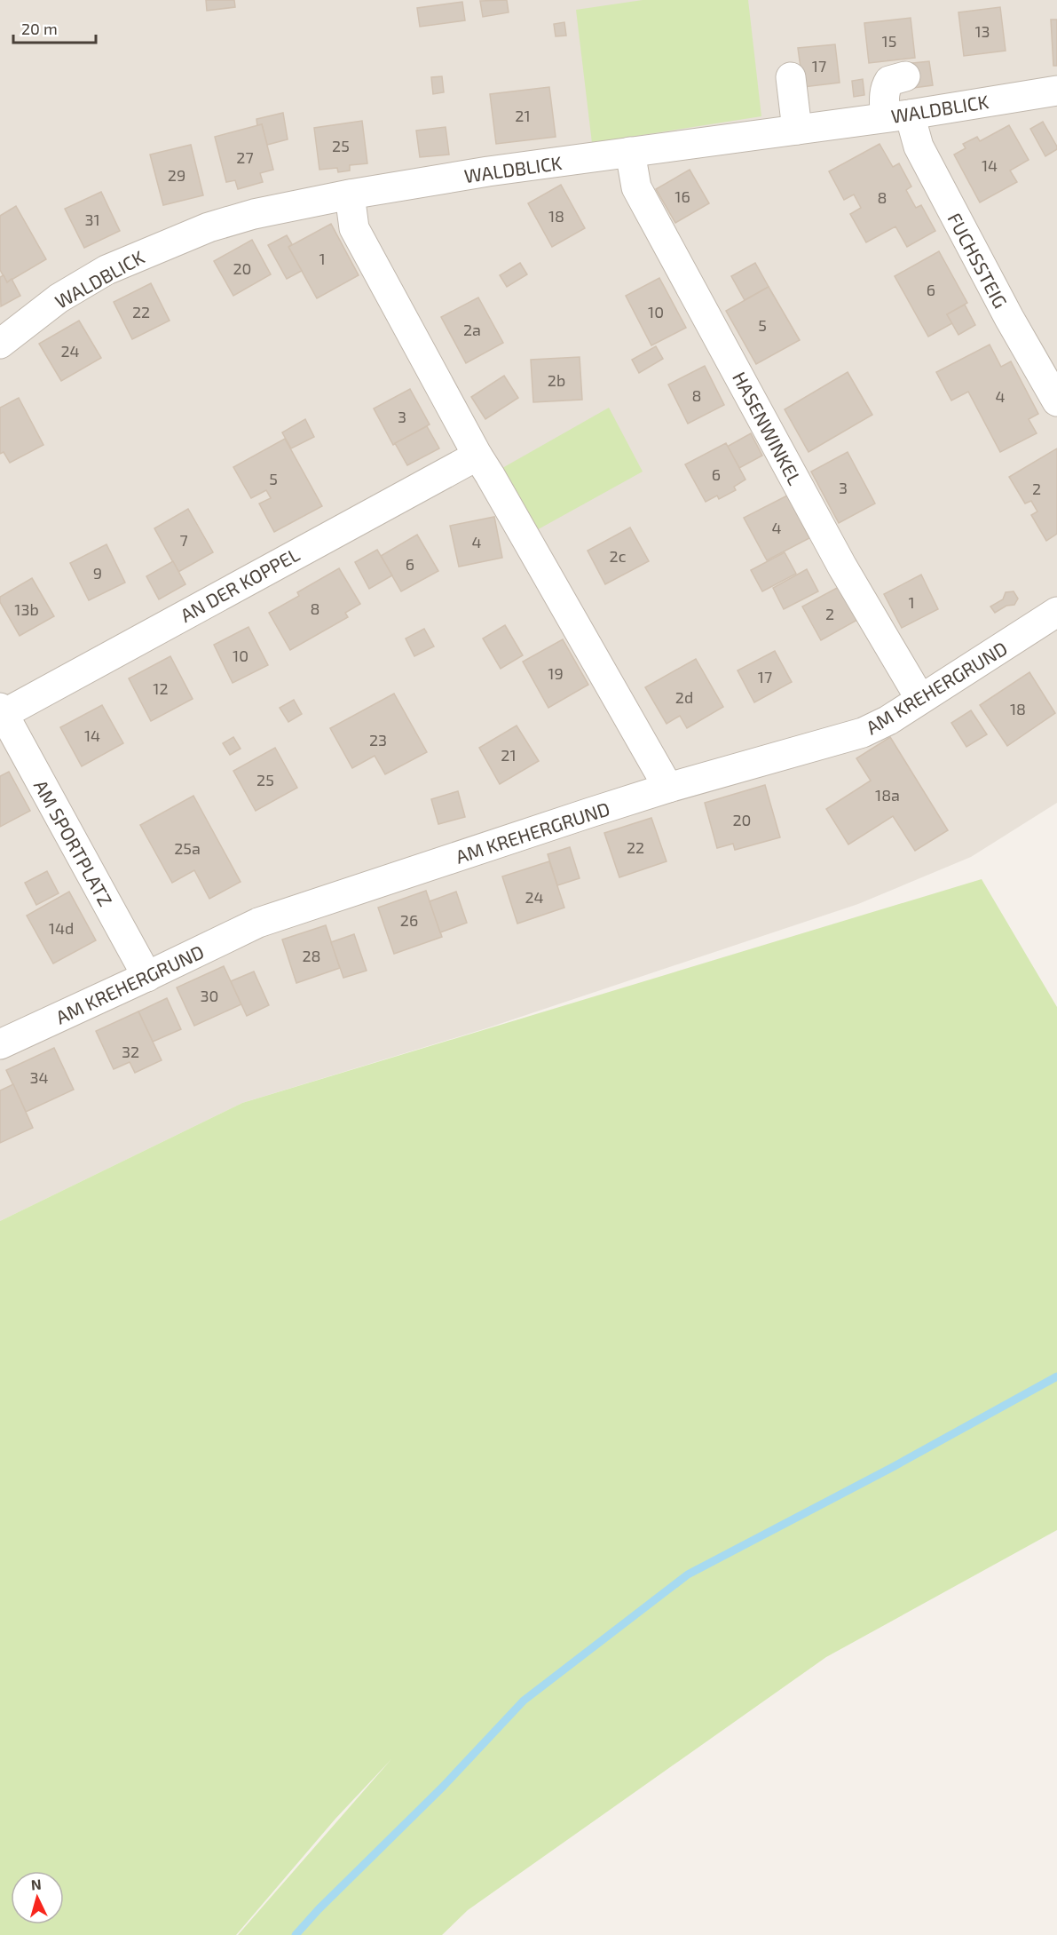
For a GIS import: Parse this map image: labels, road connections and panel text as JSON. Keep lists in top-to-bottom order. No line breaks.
{"streets":{"street":["WALDBLICK","FUCHSSTEIG","HASENWINKEL","AN DER KOPPEL","AM KREHERGRUND","AM SPORTPLATZ"]},"crossings":[["WALDBLICK","FUCHSSTEIG"],["WALDBLICK","HASENWINKEL"],["HASENWINKEL","AM KREHERGRUND"],["AN DER KOPPEL","AM SPORTPLATZ"],["AM KREHERGRUND","AM SPORTPLATZ"]],"house_numbers":["13","15","17","21","25","27","14","29","16","8","18","31","1","20","6","22","10","5","2a","24","2b","8","4","3","6","5","3","2","4","7","4","2c","6","9","1","8","13b","2","10","19","17","12","2d","18","14","23","21","25","18a","20","22","25a","24","26","14d","28","30","32","34"],"scale_bar":"20 m","north":"top"}
